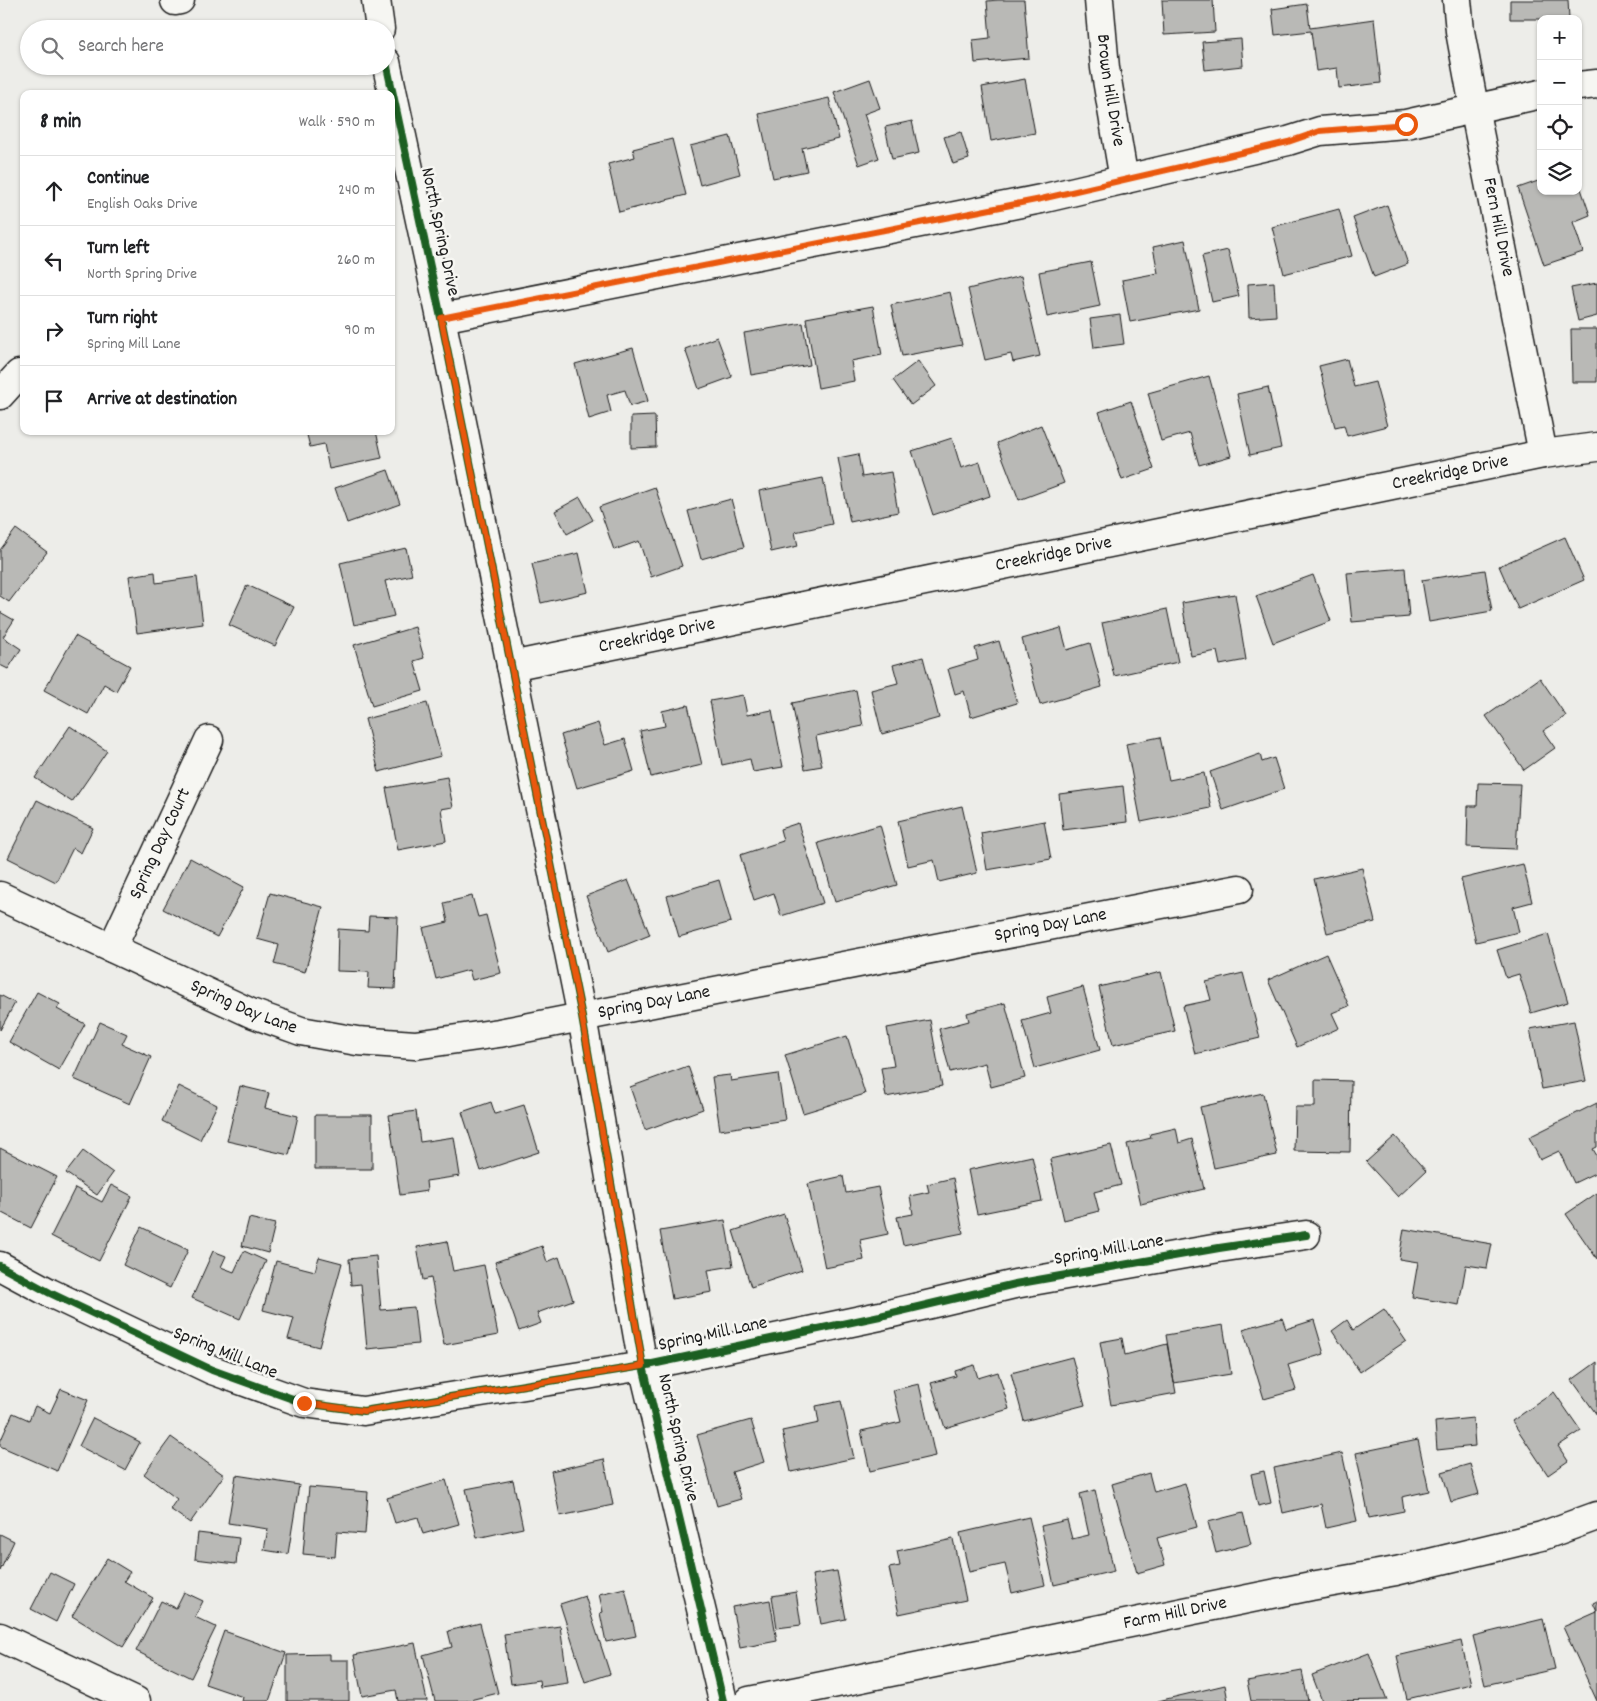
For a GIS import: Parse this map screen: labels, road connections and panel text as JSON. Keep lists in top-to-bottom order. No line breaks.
{"streets":{"street":["Brown Hill Drive","Fern Hill Drive","North Spring Drive","Creekridge Drive","Spring Day Court","Spring Day Lane","Spring Mill Lane","Farm Hill Drive"]},"crossings":[["Fern Hill Drive","Creekridge Drive"],["North Spring Drive","Creekridge Drive"],["North Spring Drive","Spring Day Lane"],["North Spring Drive","Spring Mill Lane"],["Spring Day Court","Spring Day Lane"]],"page":{"map_buttons":["+","−"],"search":"Search here","heading":["8 min","Walk · 590 m"],"list":[["Continue","English Oaks Drive","240 m"],["Turn left","North Spring Drive","260 m"],["Turn right","Spring Mill Lane","90 m"],"Arrive at destination"]}}
